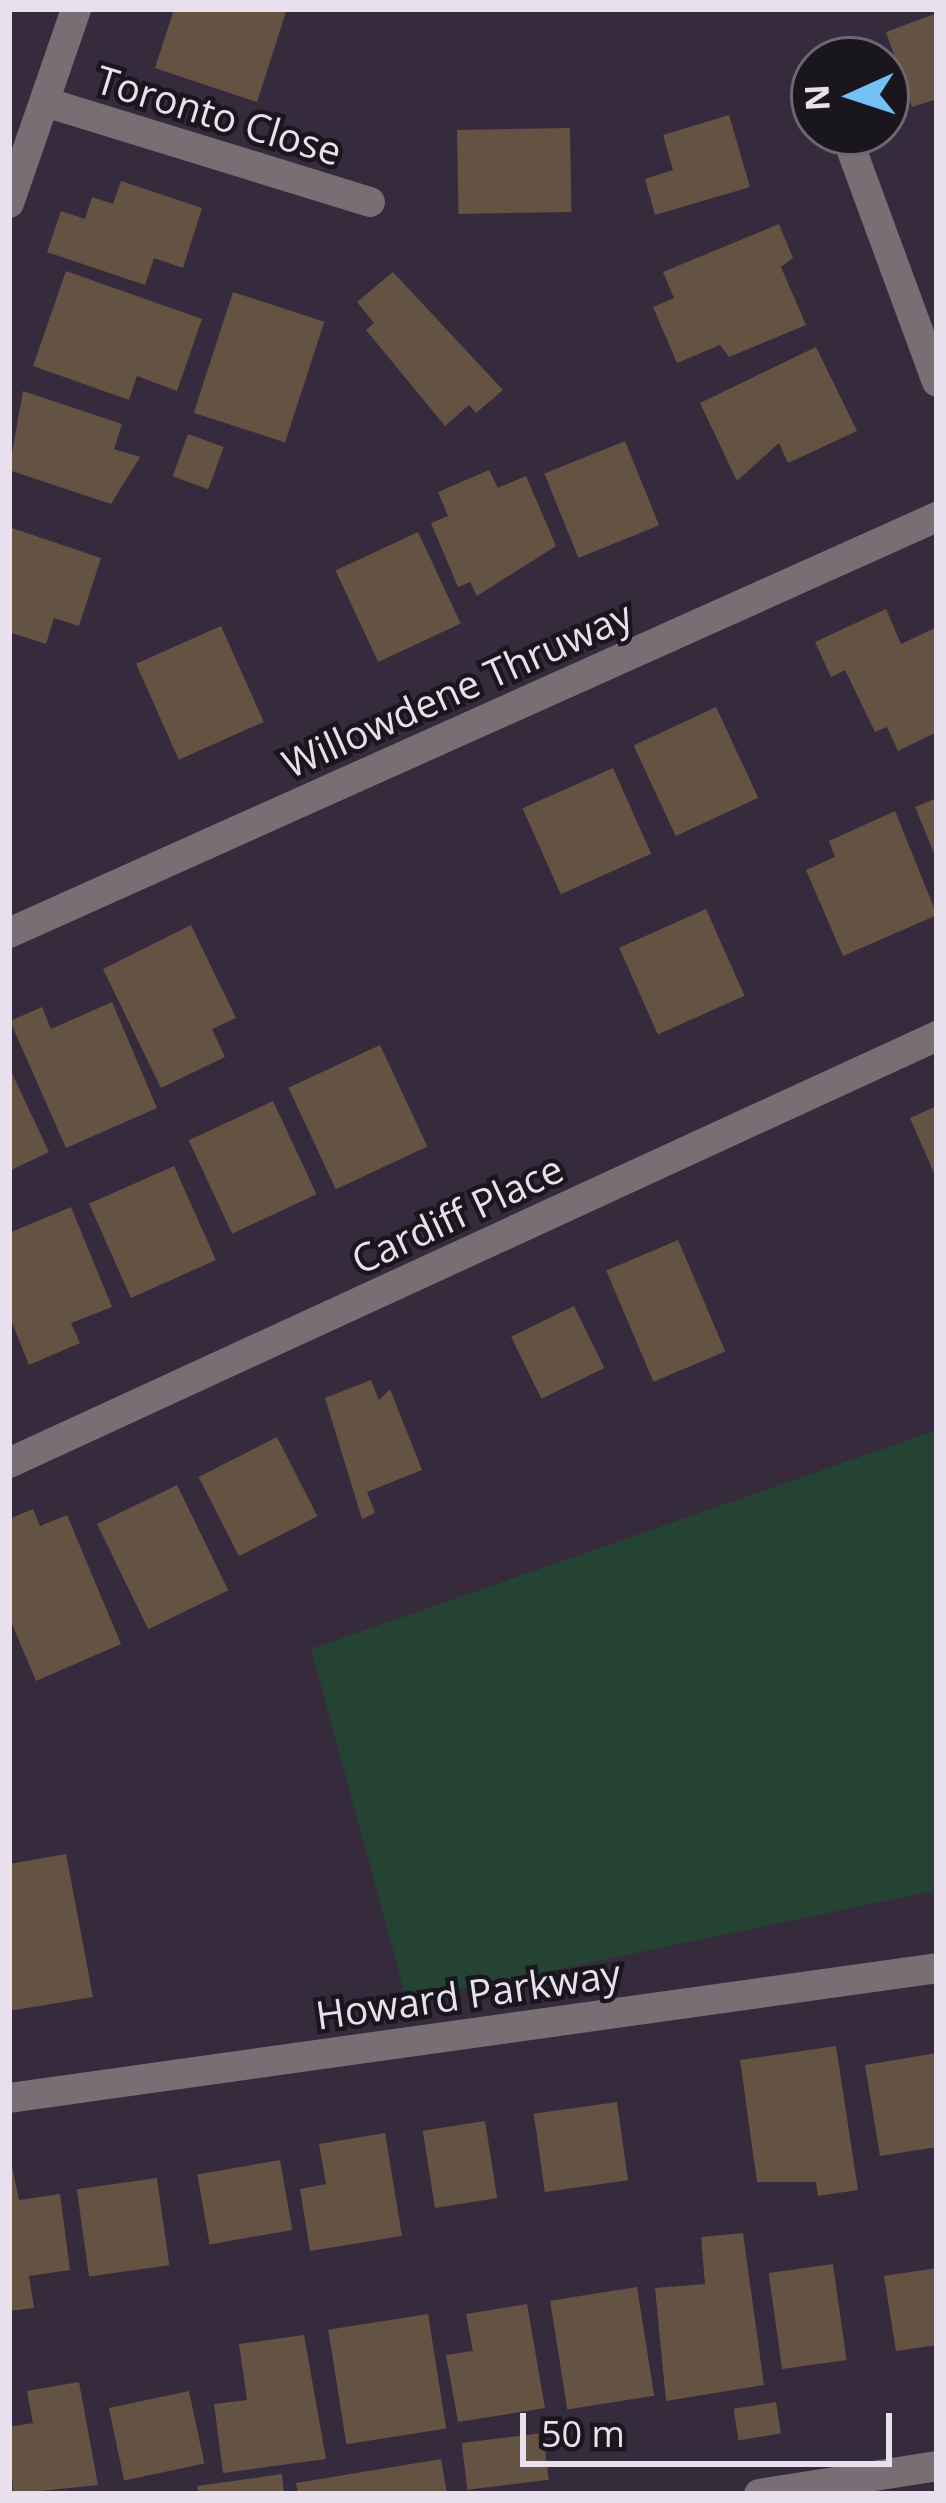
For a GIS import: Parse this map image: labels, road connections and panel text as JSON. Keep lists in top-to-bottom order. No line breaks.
{"streets":{"street":["Toronto Close","Willowdene Thruway","Cardiff Place","Howard Parkway"]},"scale_bar":"50 m","north":"left"}
